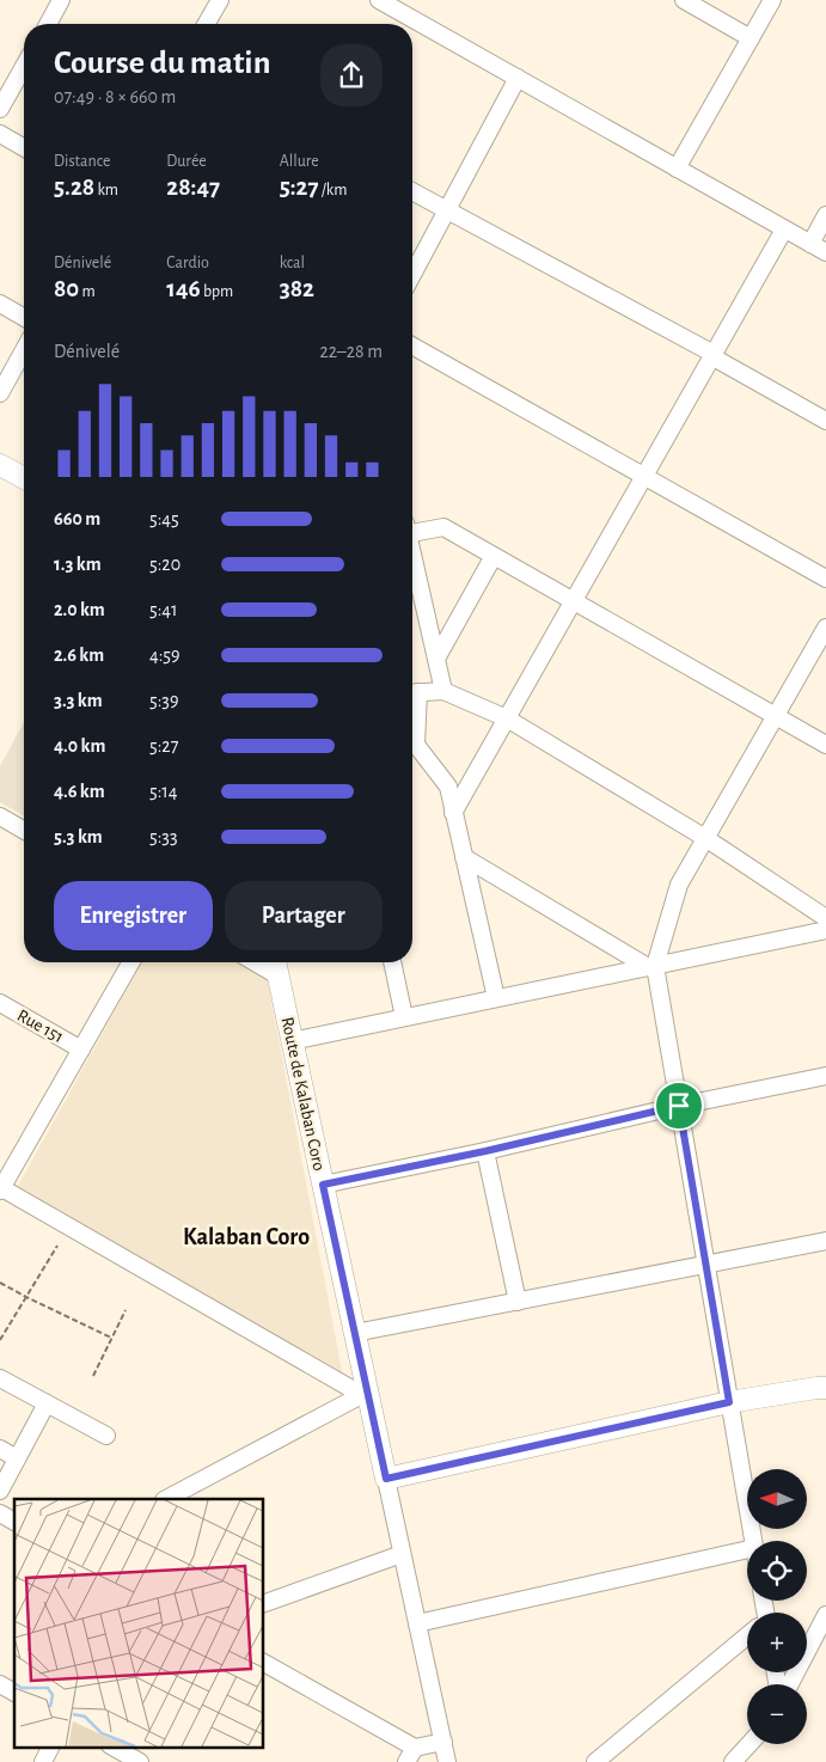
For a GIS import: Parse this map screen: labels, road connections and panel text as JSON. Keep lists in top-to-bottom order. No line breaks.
{"streets":{"main road":["Route de Kalaban Coro"],"street":["Rue 151"]},"districts":["Kalaban Coro"],"north":"left","page":{"heading":["Course du matin","07:49 · 8 × 660 m"],"stats":[["Distance","5.28 km"],["Durée","28:47"],["Allure","5:27 /km"],["Dénivelé","80 m"],["Cardio","146 bpm"],["kcal","382"]],"chart":["Dénivelé","22–28 m"],"list":[{"name":"660 m","note":"5:45"},{"name":"1.3 km","note":"5:20"},{"name":"2.0 km","note":"5:41"},{"name":"2.6 km","note":"4:59"},{"name":"3.3 km","note":"5:39"},{"name":"4.0 km","note":"5:27"},{"name":"4.6 km","note":"5:14"},{"name":"5.3 km","note":"5:33"}],"buttons":["Enregistrer","Partager"],"map_buttons":["+","−"]}}
